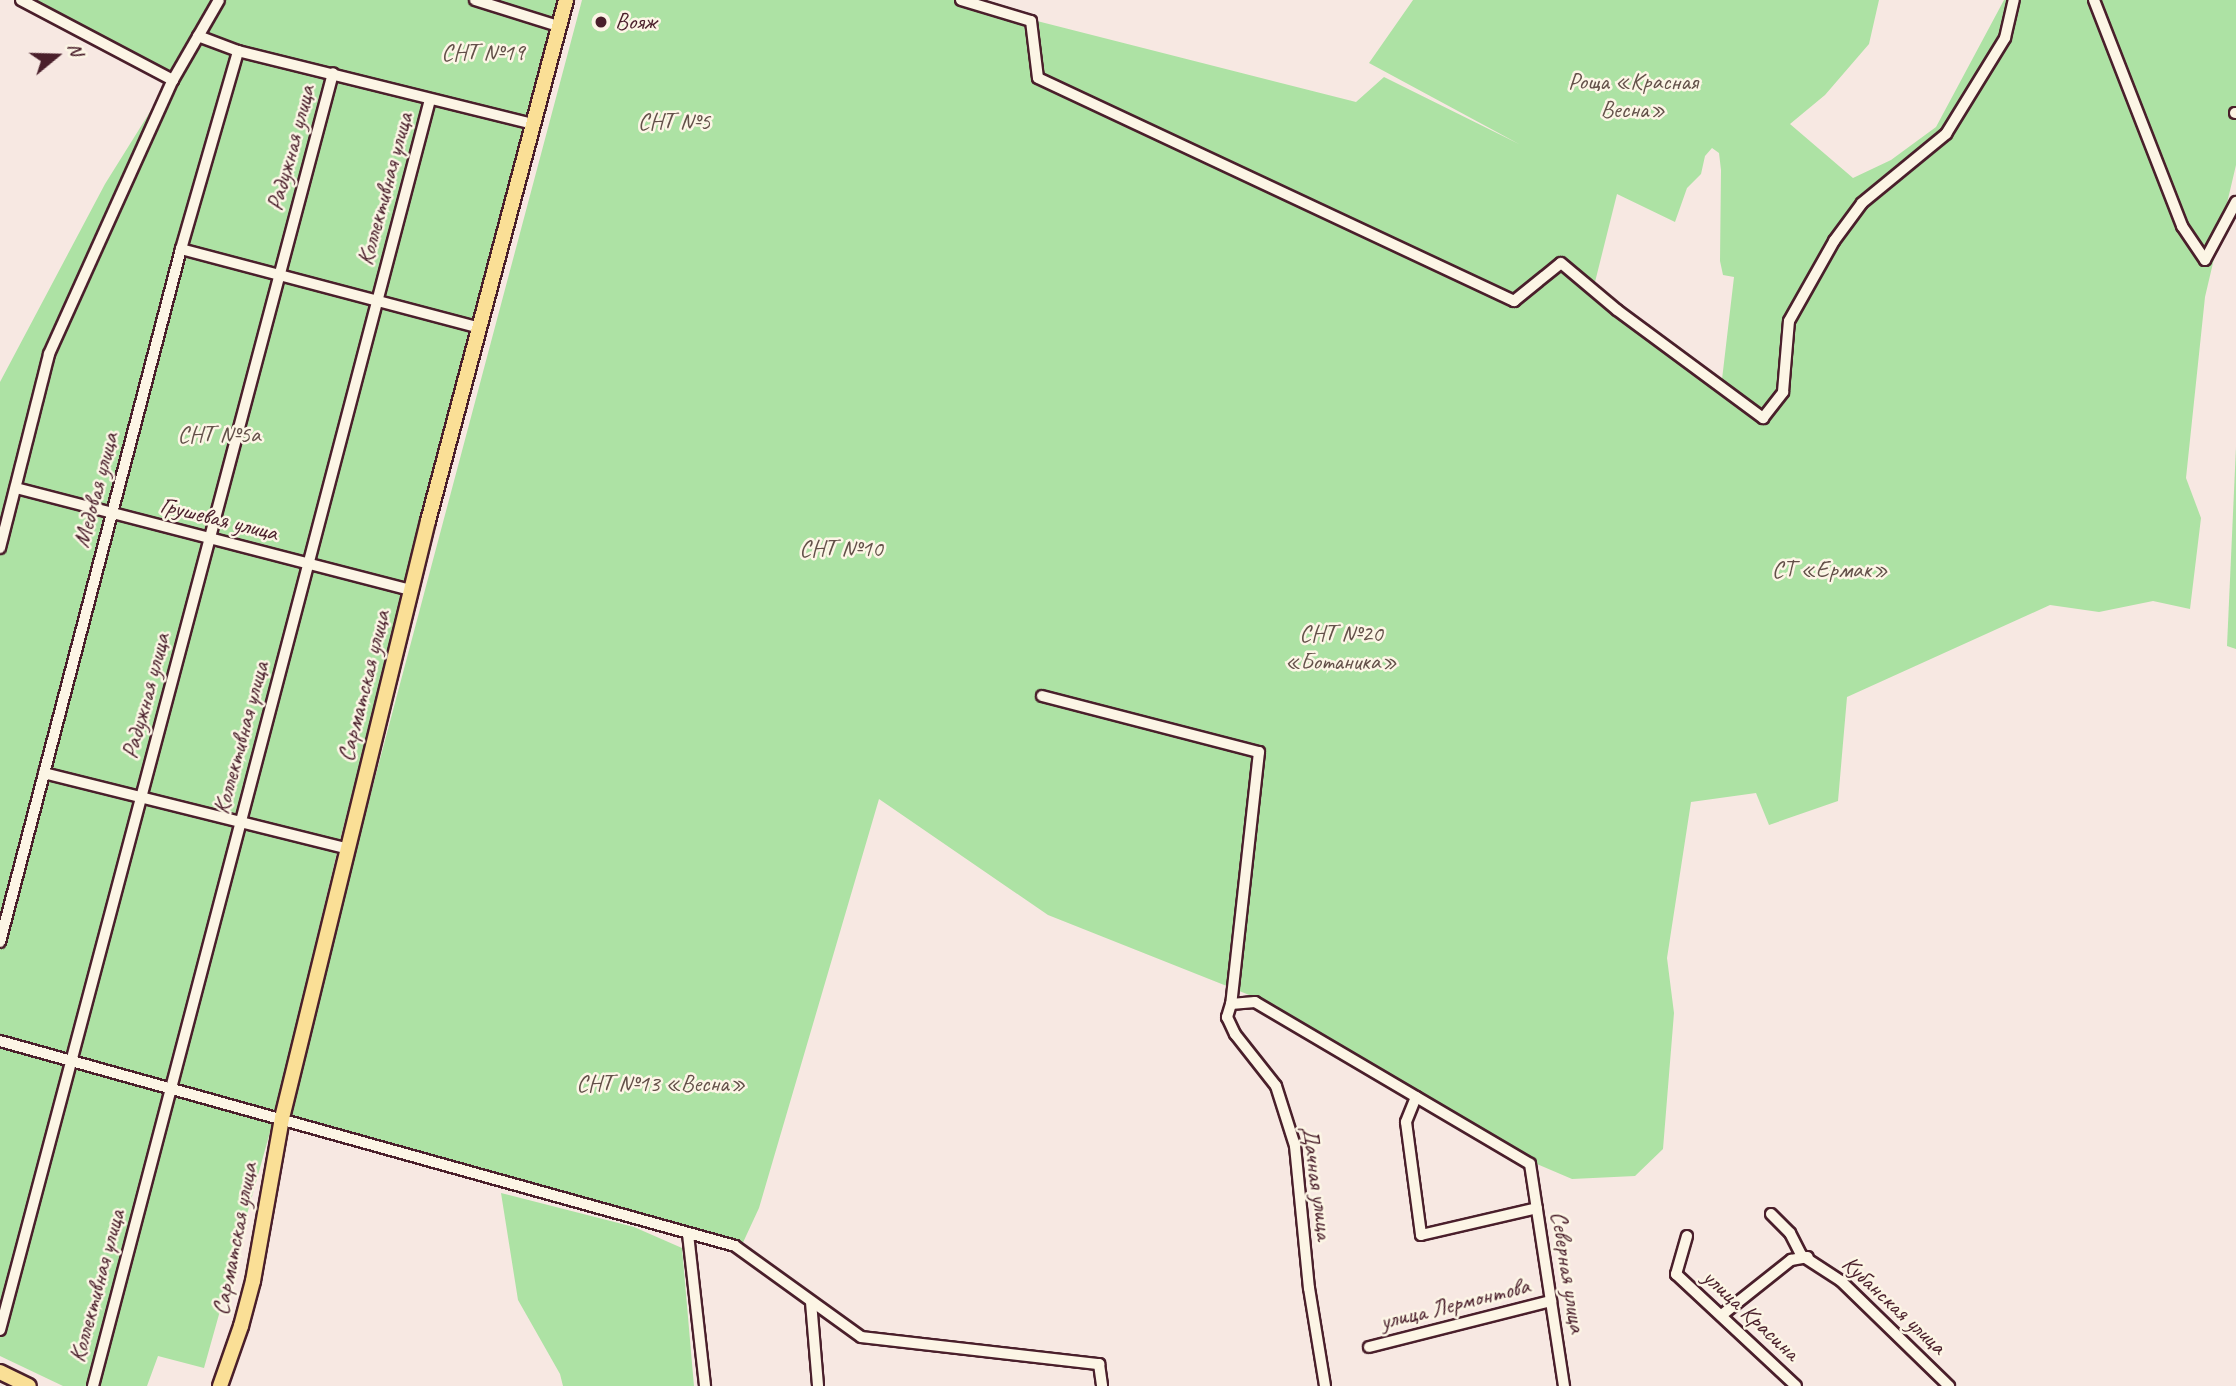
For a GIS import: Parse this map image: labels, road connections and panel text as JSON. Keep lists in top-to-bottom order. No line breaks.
{"streets":{"main road":["Сарматская улица"],"street":["Радужная улица","Коллективная улица","Медовая улица","Грушевая улица","Дачная улица","Северная улица","улица Лермонтова","Кубанская улица","улица Красина"]},"crossings":[["Радужная улица","Грушевая улица"],["Коллективная улица","Грушевая улица"],["Медовая улица","Грушевая улица"],["Грушевая улица","Сарматская улица"],["Северная улица","улица Лермонтова"]],"parks":["СНТ №19","Роща «Красная Весна»","СНТ №5","СНТ №5а","СНТ №10","СТ «Ермак»","СНТ №20 «Ботаника»","СНТ №13 «Весна»"],"places":["Вояж"],"north":"right"}
